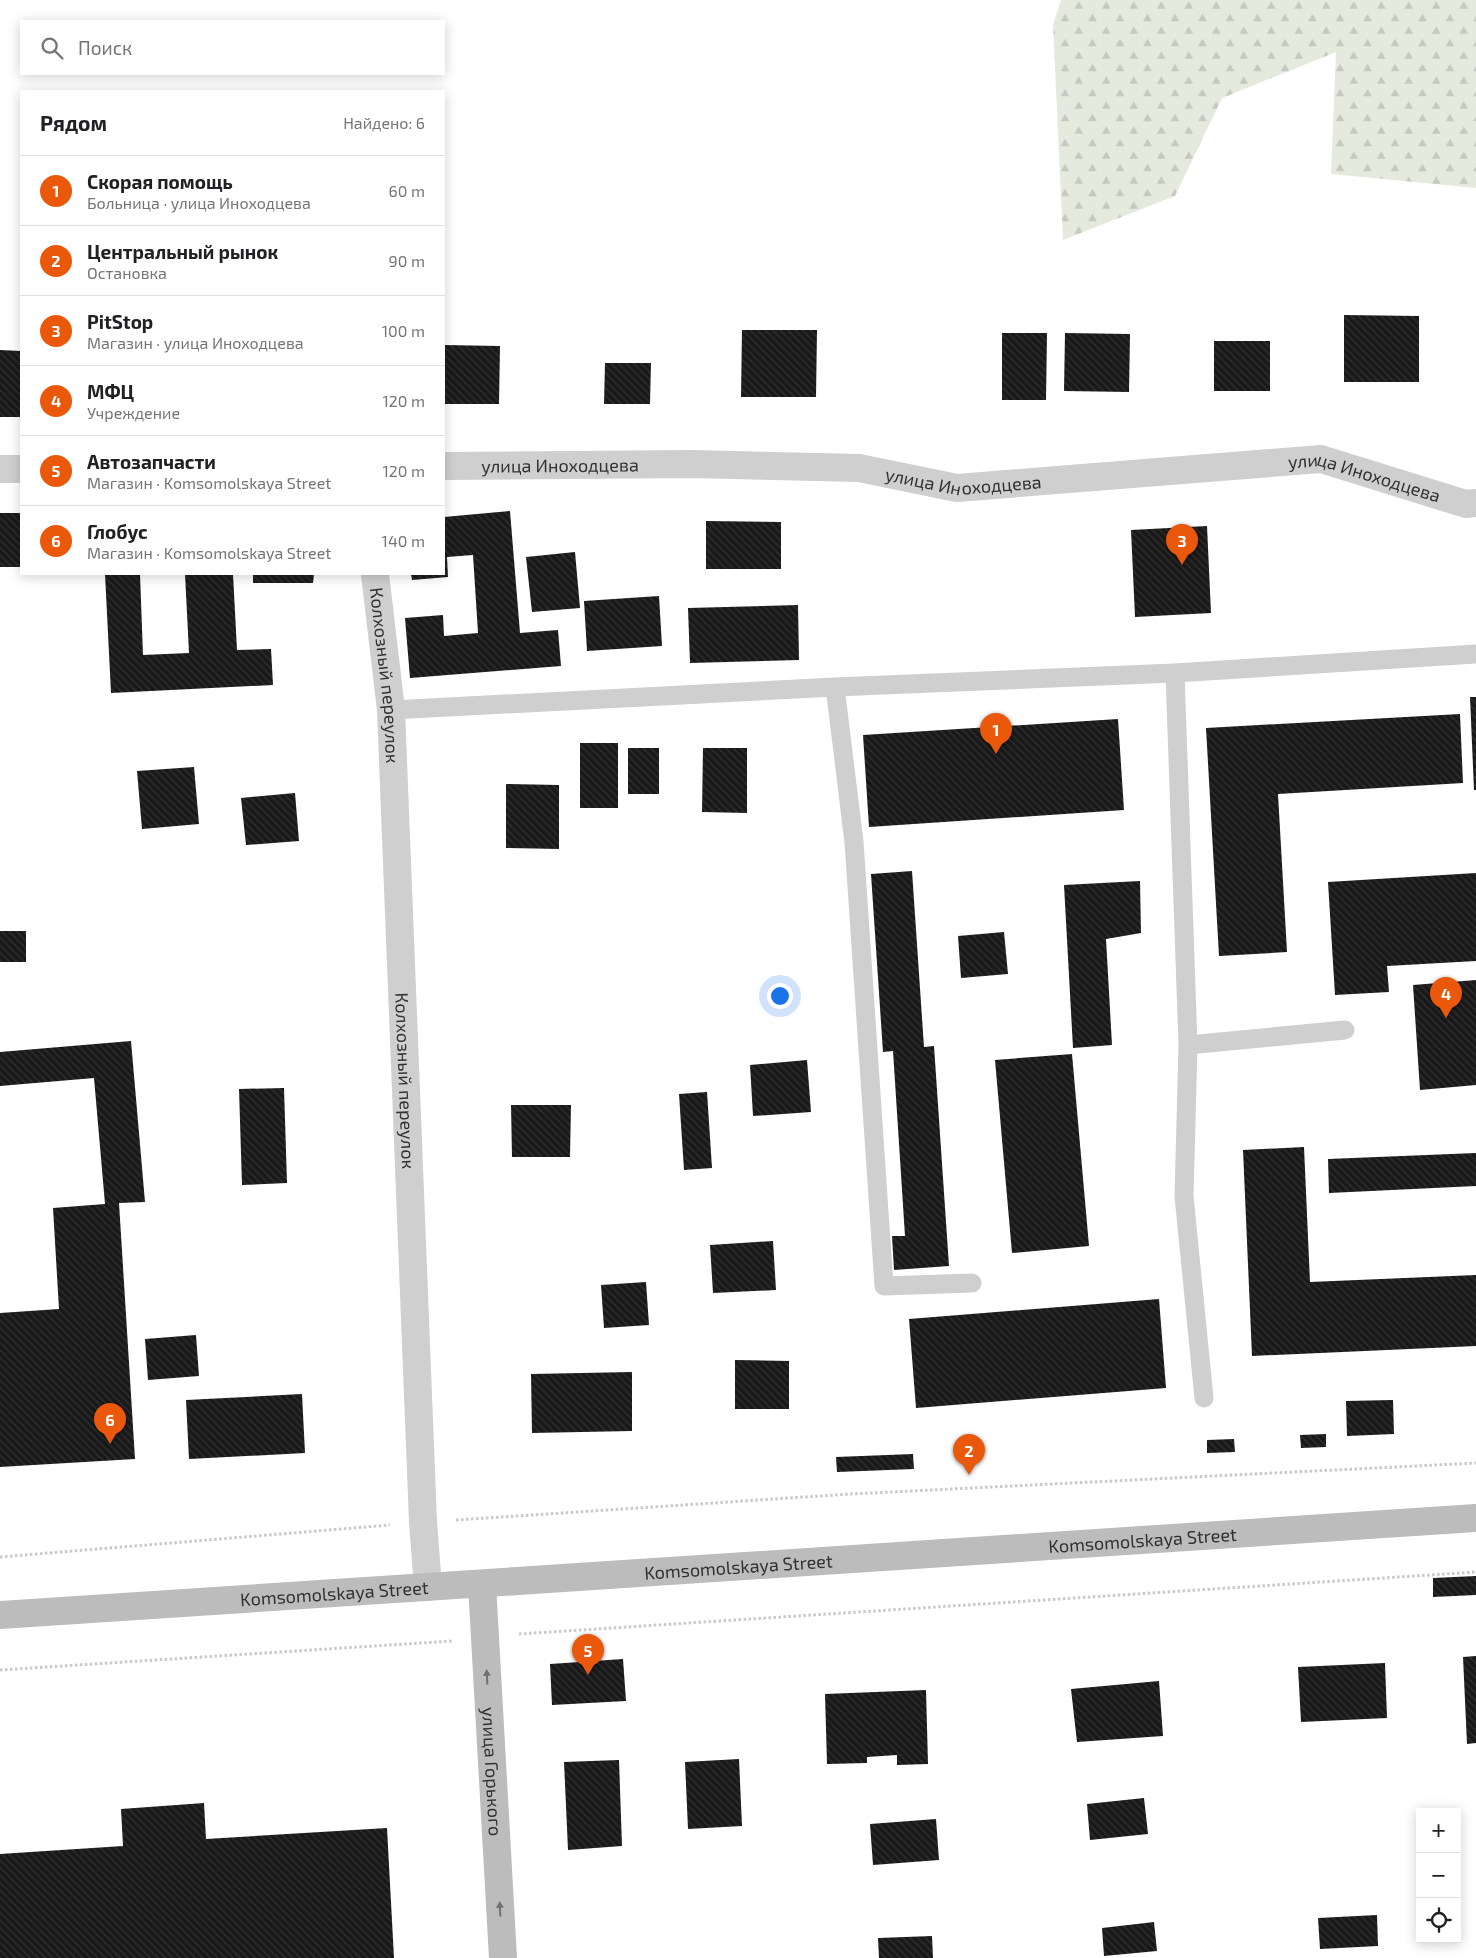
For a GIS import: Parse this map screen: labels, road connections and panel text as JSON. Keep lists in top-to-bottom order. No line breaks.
{"streets":{"main road":["Komsomolskaya Street","улица Горького"],"street":["улица Иноходцева","Колхозный переулок"]},"crossings":[["Колхозный переулок","Komsomolskaya Street"],["Komsomolskaya Street","улица Горького"]],"one_way":["улица Горького"],"page":{"search":"Поиск","heading":["Рядом","Найдено: 6"],"list":[{"mark":"1","name":"Скорая помощь","note":"Больница · улица Иноходцева","value":"60 m"},{"mark":"2","name":"Центральный рынок","note":"Остановка","value":"90 m"},{"mark":"3","name":"PitStop","note":"Магазин · улица Иноходцева","value":"100 m"},{"mark":"4","name":"МФЦ","note":"Учреждение","value":"120 m"},{"mark":"5","name":"Автозапчасти","note":"Магазин · Komsomolskaya Street","value":"120 m"},{"mark":"6","name":"Глобус","note":"Магазин · Komsomolskaya Street","value":"140 m"}],"pins":["3","1","4","6","2","5"],"map_buttons":["+","−"]}}
